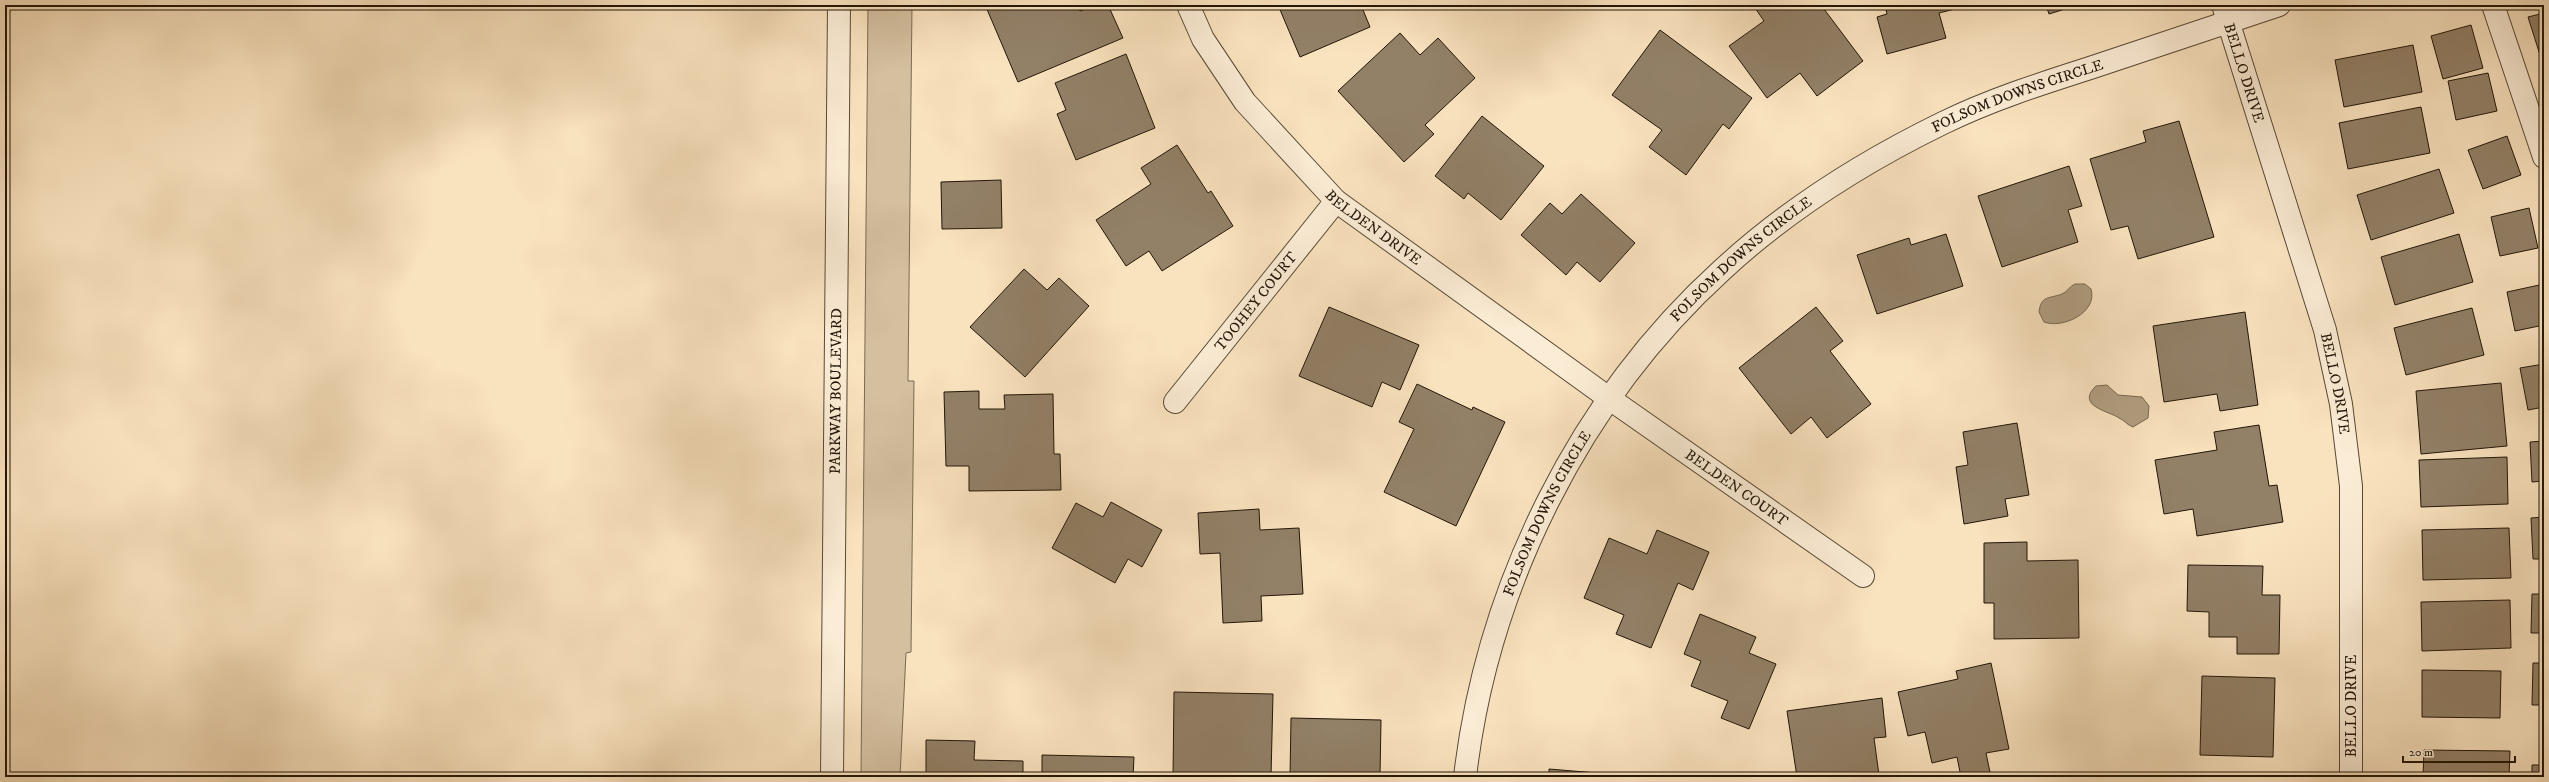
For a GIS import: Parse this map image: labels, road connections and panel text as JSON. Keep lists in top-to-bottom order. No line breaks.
{"streets":{"street":["BELLO DRIVE","FOLSOM DOWNS CIRCLE","BELDEN DRIVE","TOOHEY COURT","PARKWAY BOULEVARD","BELDEN COURT"]},"crossings":[["BELLO DRIVE","FOLSOM DOWNS CIRCLE"],["FOLSOM DOWNS CIRCLE","BELDEN DRIVE"],["FOLSOM DOWNS CIRCLE","BELDEN COURT"],["BELDEN DRIVE","TOOHEY COURT"],["BELDEN DRIVE","BELDEN COURT"]],"scale_bar":"20 m"}
